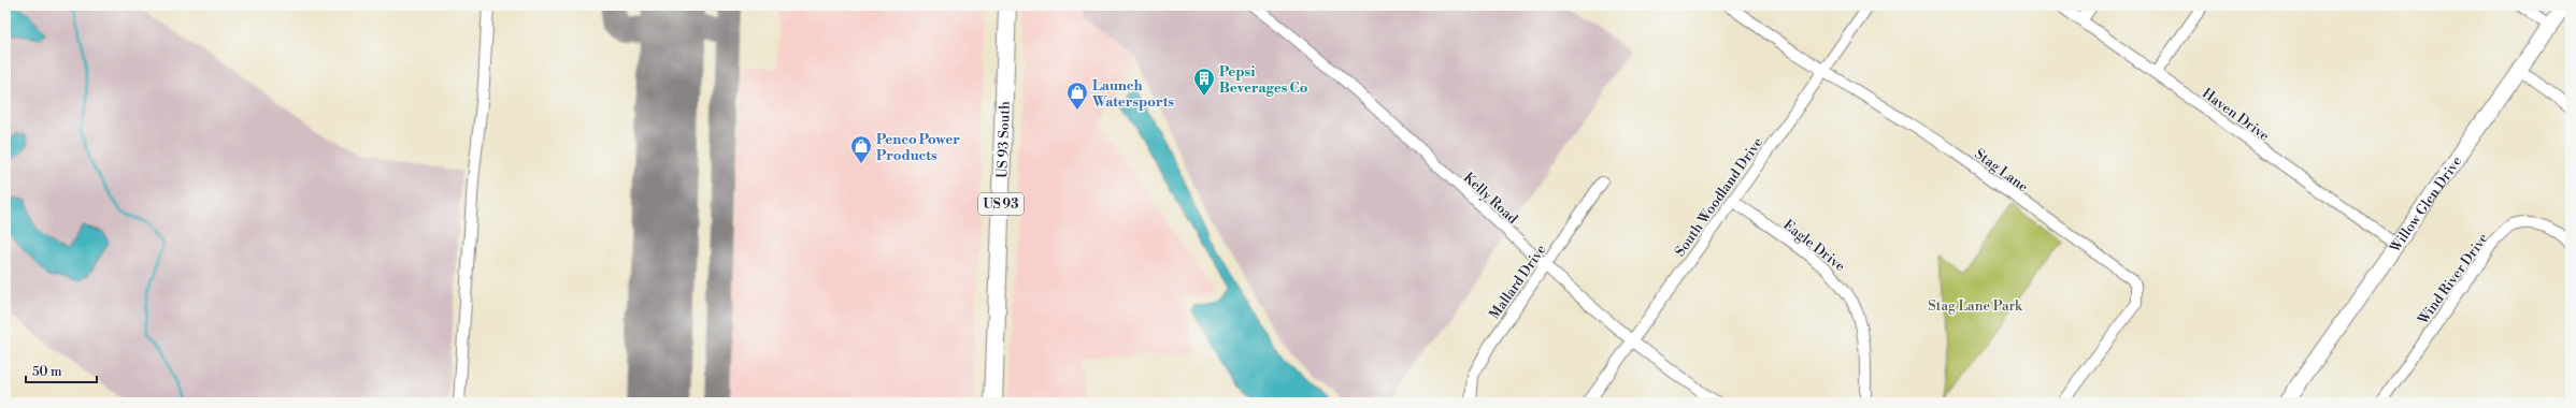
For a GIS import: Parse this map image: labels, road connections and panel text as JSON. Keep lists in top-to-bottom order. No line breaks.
{"streets":{"main road":["US 93 South","US 93","Willow Glen Drive"],"street":["Haven Drive","Stag Lane","South Woodland Drive","Kelly Road","Eagle Drive","Wind River Drive","Mallard Drive"]},"crossings":[["Haven Drive","Willow Glen Drive"],["Stag Lane","South Woodland Drive"],["South Woodland Drive","Kelly Road"],["South Woodland Drive","Eagle Drive"],["Kelly Road","Mallard Drive"]],"parks":["Stag Lane Park"],"places":{"building":["Pepsi Beverages Co"],"shop":["Launch Watersports","Penco Power Products"]},"scale_bar":"50 m"}
